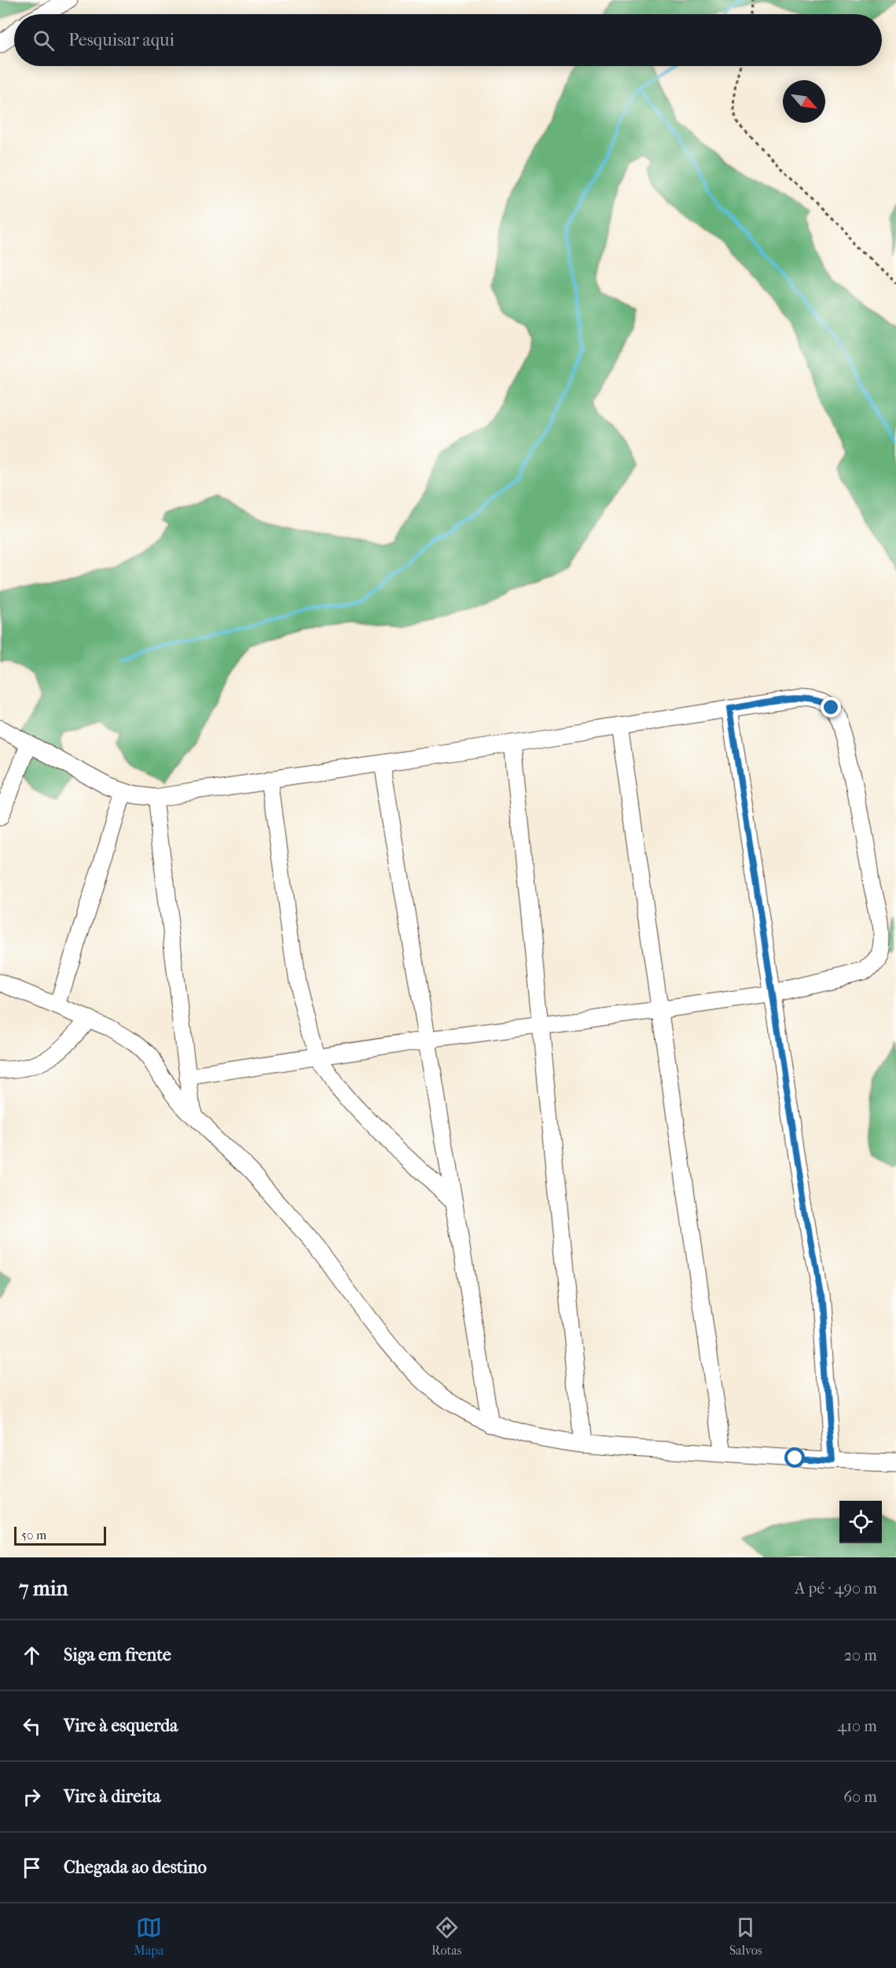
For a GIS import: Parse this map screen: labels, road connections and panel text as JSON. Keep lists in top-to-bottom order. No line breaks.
{"scale_bar":"50 m","north":"bottom right","page":{"search":"Pesquisar aqui","scale":"50 m","heading":["7 min","A pé · 490 m"],"list":[["Siga em frente","20 m"],["Vire à esquerda","410 m"],["Vire à direita","60 m"],"Chegada ao destino"],"nav":["Mapa","Rotas","Salvos"]}}
